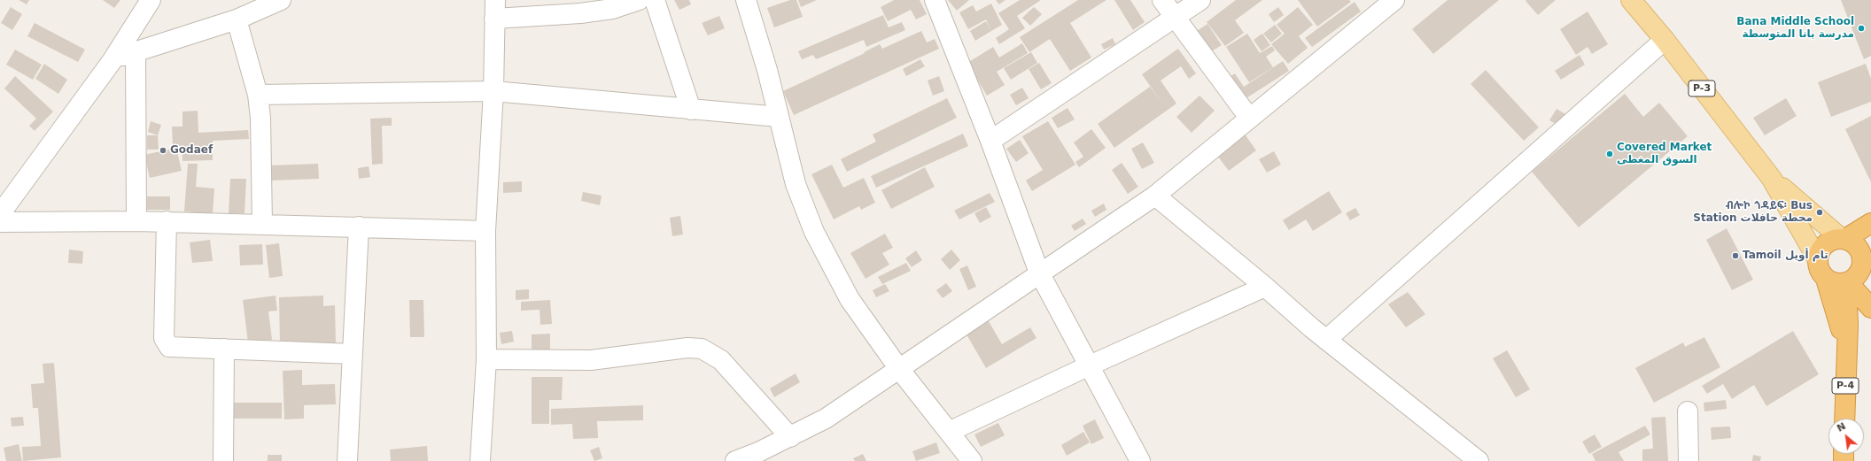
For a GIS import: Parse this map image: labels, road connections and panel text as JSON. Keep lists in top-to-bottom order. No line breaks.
{"streets":{"highway":["P-4"],"main road":["P-3"]},"crossings":[["P-3","P-4"]],"places":["Bana Middle School مدرسة بانا المتوسطة","Godaef","Covered Market السوق المغطى","ብሎኮ ጎዳይፍ፡ Bus Station محطة حافلات","Tamoil تام أويل"],"north":"top left"}
